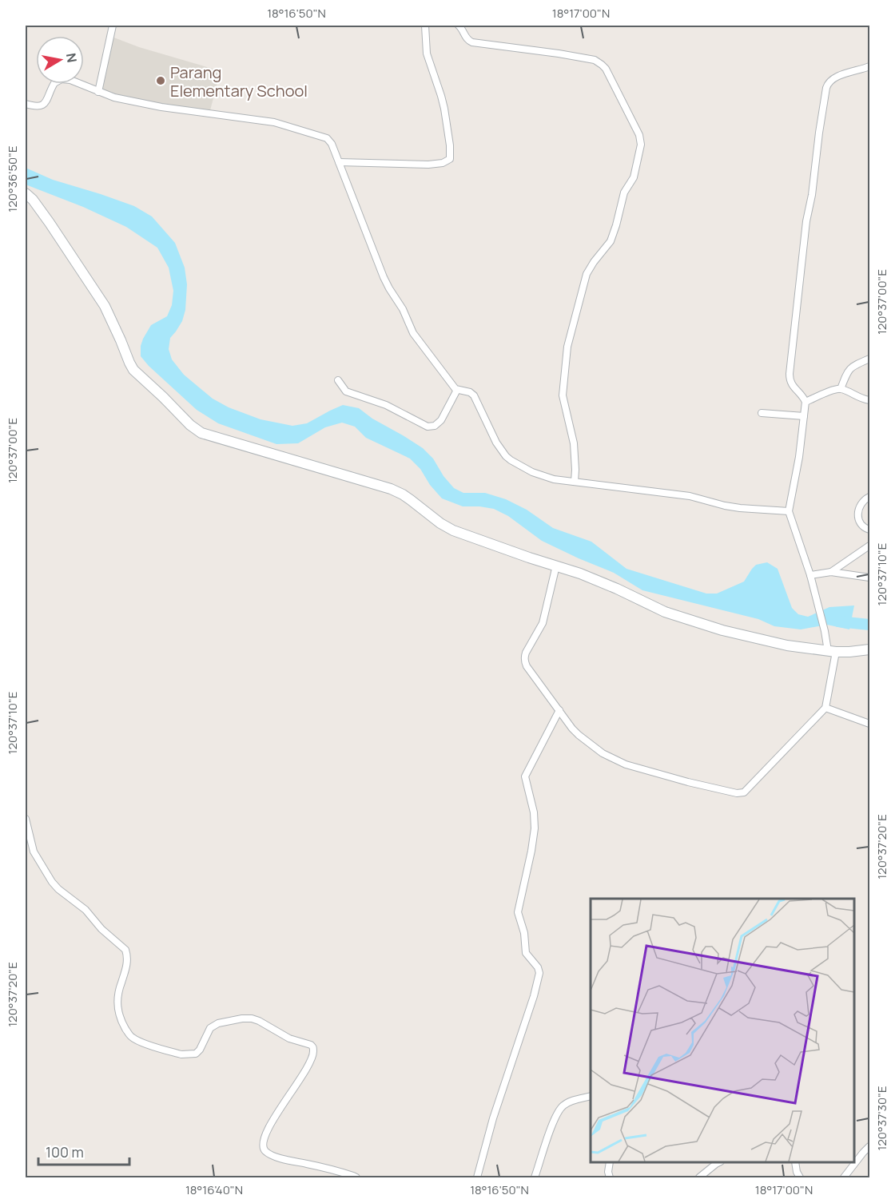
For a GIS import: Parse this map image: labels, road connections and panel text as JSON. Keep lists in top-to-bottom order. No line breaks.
{"places":["Parang Elementary School"],"scale_bar":"100 m","north":"right","coordinates":["18°16'50\"N","18°17'00\"N","120°36'50\"E","120°37'00\"E","120°37'10\"E","120°37'20\"E","120°37'30\"E","18°16'40\"N"]}
